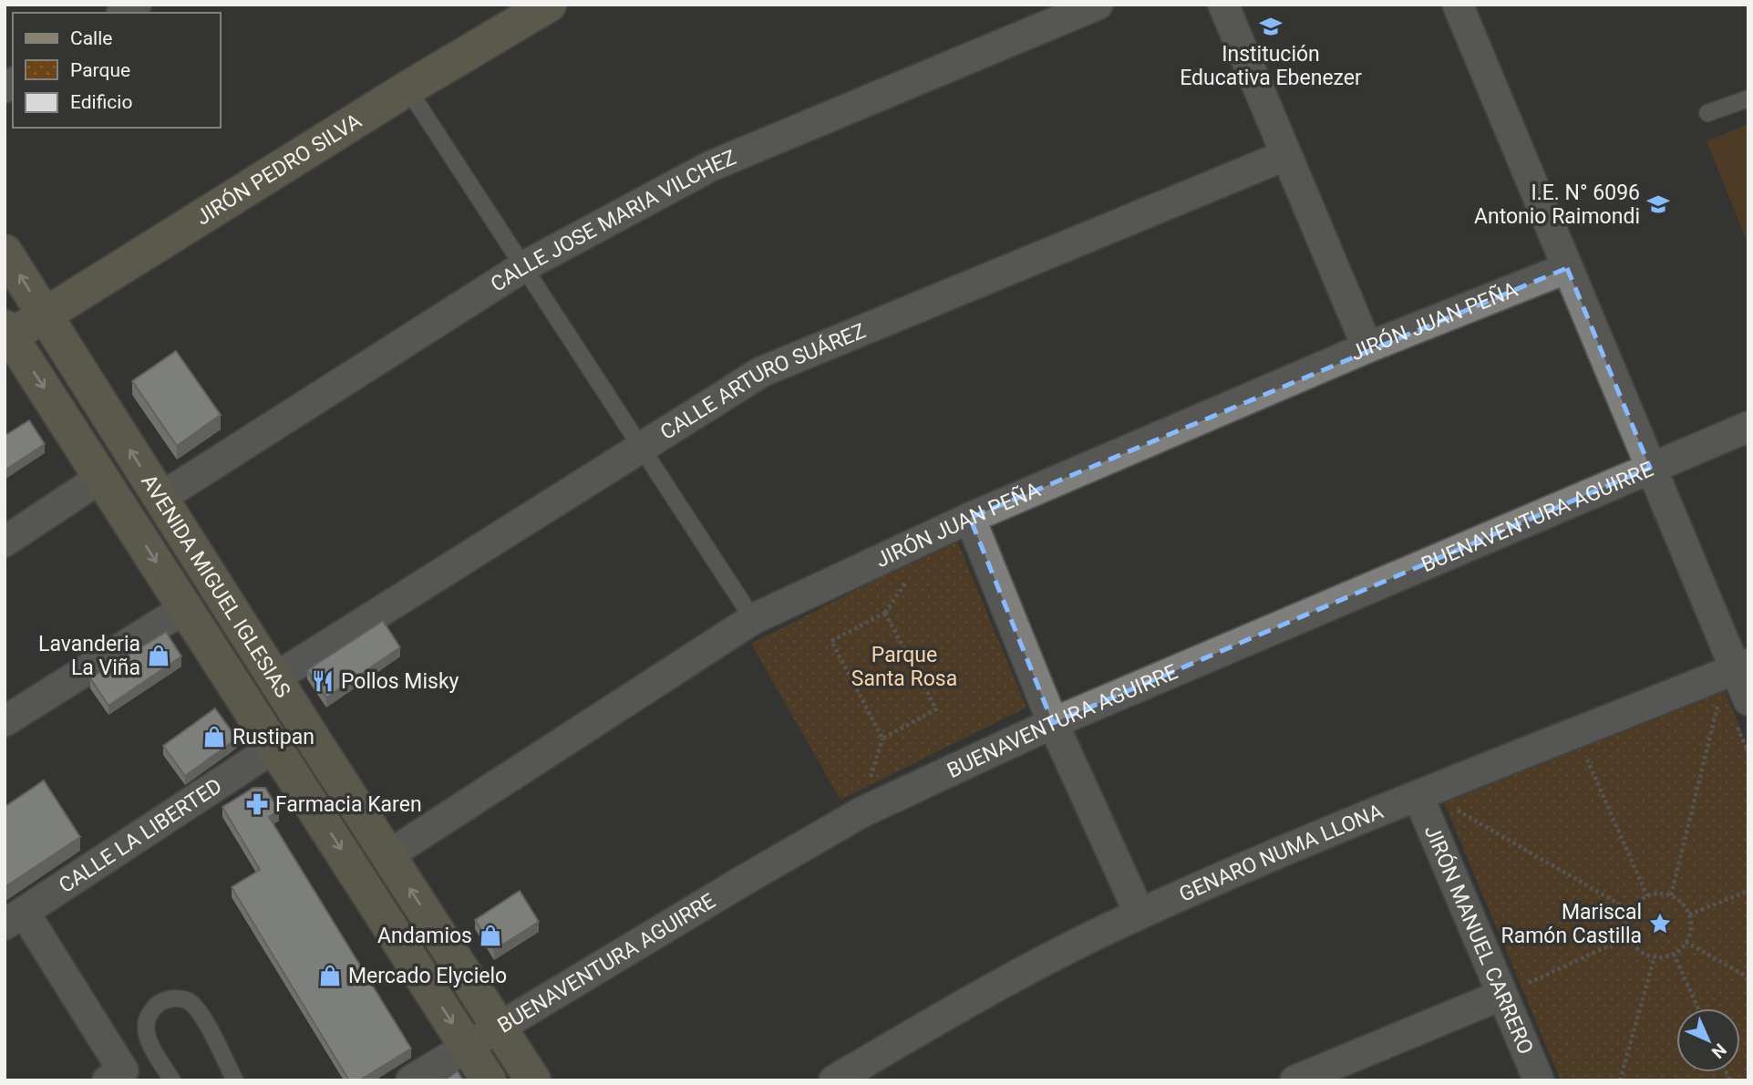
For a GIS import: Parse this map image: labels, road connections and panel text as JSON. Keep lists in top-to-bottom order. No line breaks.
{"streets":{"main road":["JIRÓN PEDRO SILVA","AVENIDA MIGUEL IGLESIAS"],"street":["CALLE JOSE MARIA VILCHEZ","JIRÓN JUAN PEÑA","CALLE ARTURO SUÁREZ","BUENAVENTURA AGUIRRE","CALLE LA LIBERTED","GENARO NUMA LLONA","JIRÓN MANUEL CARRERO"]},"crossings":[["JIRÓN PEDRO SILVA","AVENIDA MIGUEL IGLESIAS"],["CALLE JOSE MARIA VILCHEZ","AVENIDA MIGUEL IGLESIAS"],["JIRÓN JUAN PEÑA","AVENIDA MIGUEL IGLESIAS"],["CALLE ARTURO SUÁREZ","AVENIDA MIGUEL IGLESIAS"],["BUENAVENTURA AGUIRRE","AVENIDA MIGUEL IGLESIAS"],["AVENIDA MIGUEL IGLESIAS","CALLE LA LIBERTED"],["GENARO NUMA LLONA","JIRÓN MANUEL CARRERO"]],"parks":["Parque Santa Rosa"],"places":{"school or university":["Institución Educativa Ebenezer","I.E. N° 6096 Antonio Raimondi"],"shop":["Lavanderia La Viña","Rustipan","Andamios","Mercado Elycielo"],"restaurant":["Pollos Misky"],"pharmacy":["Farmacia Karen"],"place":["Mariscal Ramón Castilla"]},"legend":["Calle","Parque","Edificio"],"north":"bottom right"}
